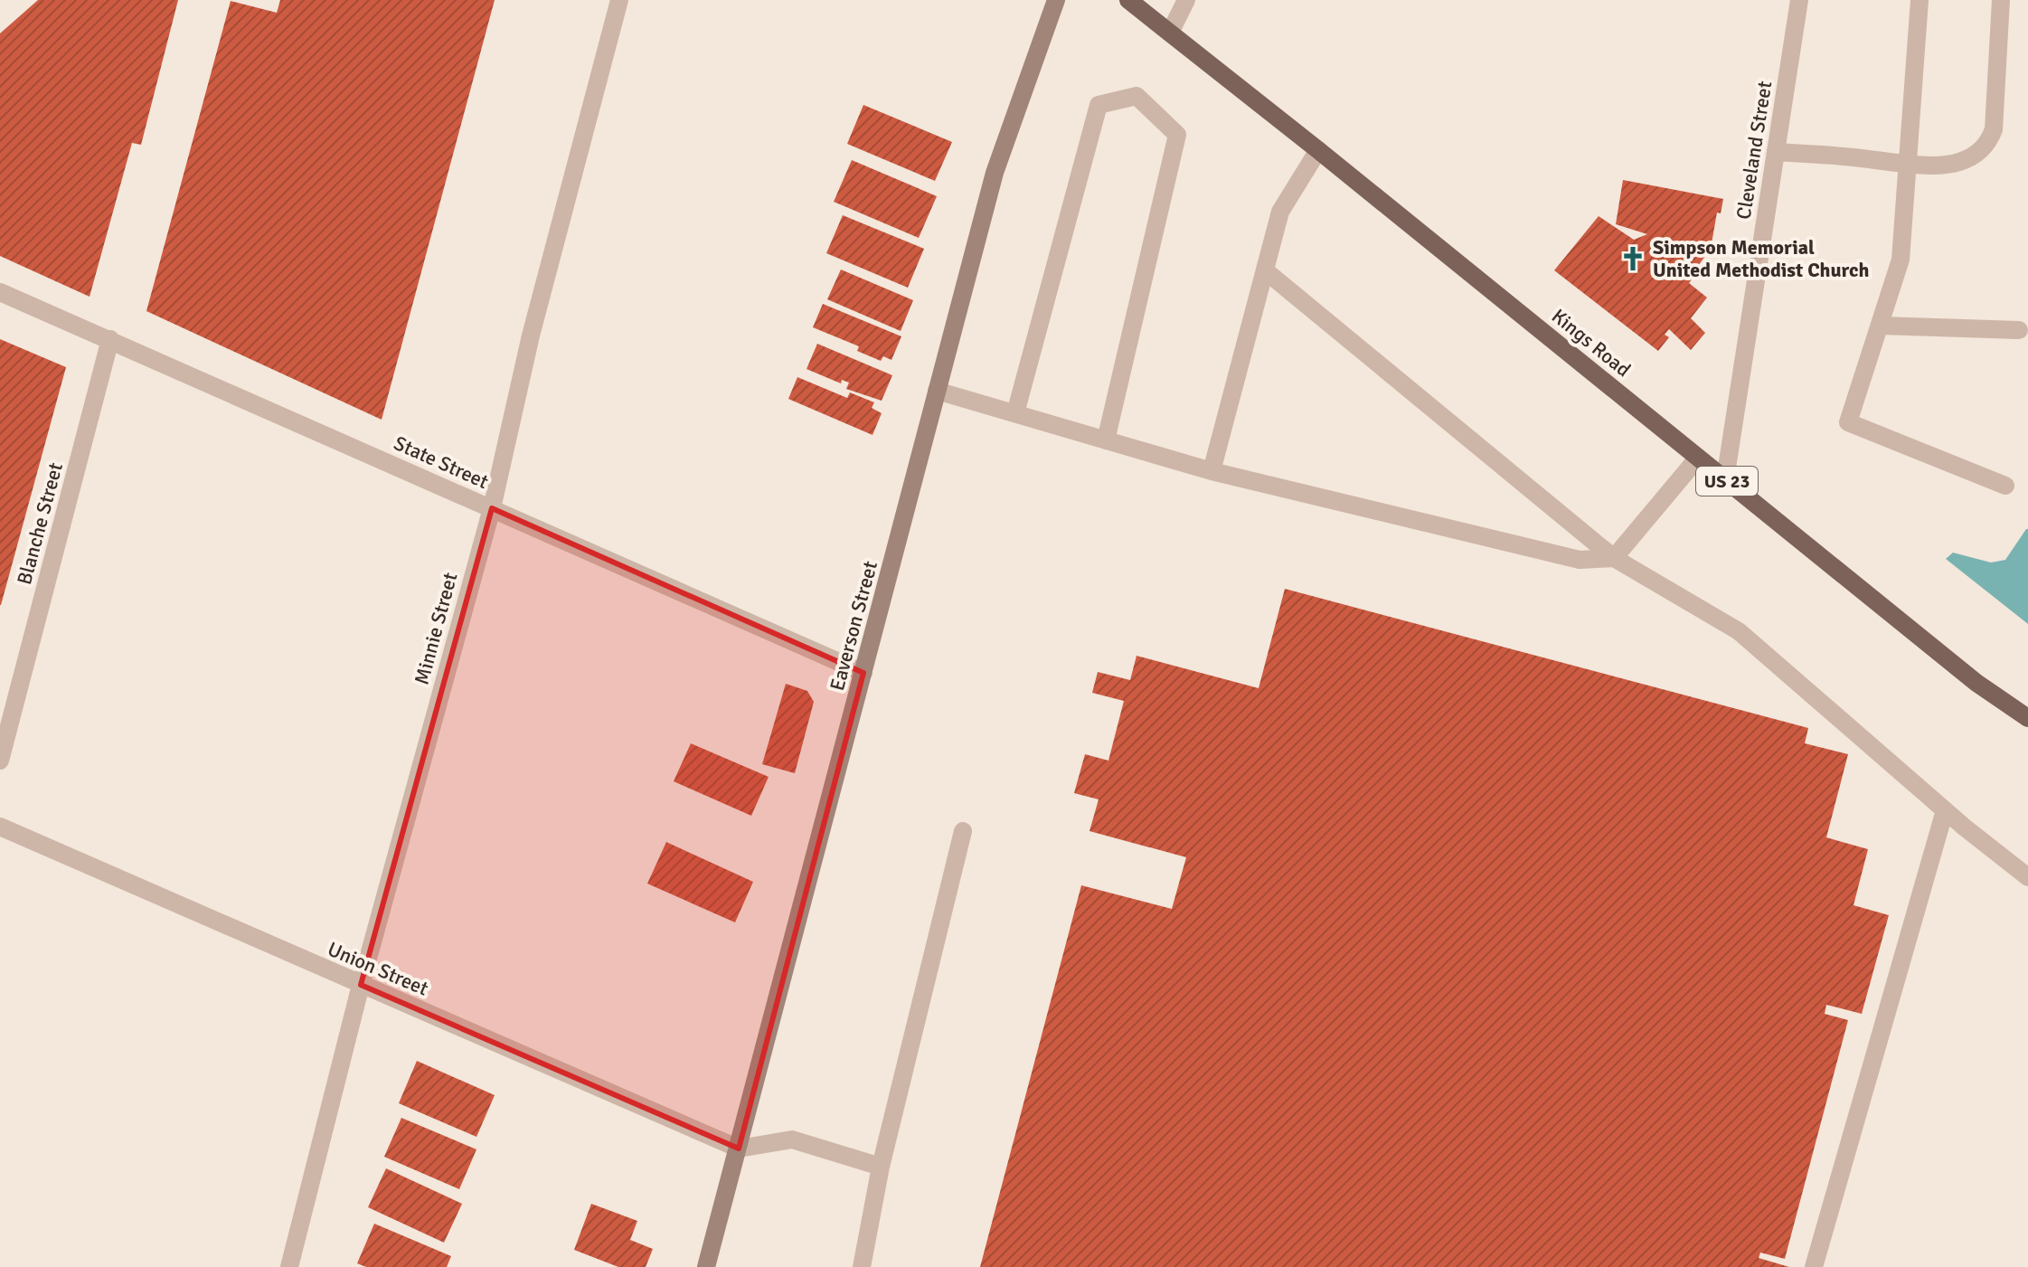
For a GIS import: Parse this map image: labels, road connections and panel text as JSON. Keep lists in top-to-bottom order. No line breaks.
{"streets":{"main road":["Kings Road","US 23"],"street":["Cleveland Street","State Street","Blanche Street","Eaverson Street","Minnie Street","Union Street"]},"crossings":[["Cleveland Street","Kings Road"],["Kings Road","US 23"],["State Street","Blanche Street"],["State Street","Eaverson Street"],["State Street","Minnie Street"],["Eaverson Street","Union Street"],["Minnie Street","Union Street"]],"places":{"church":["Simpson Memorial United Methodist Church"]}}
